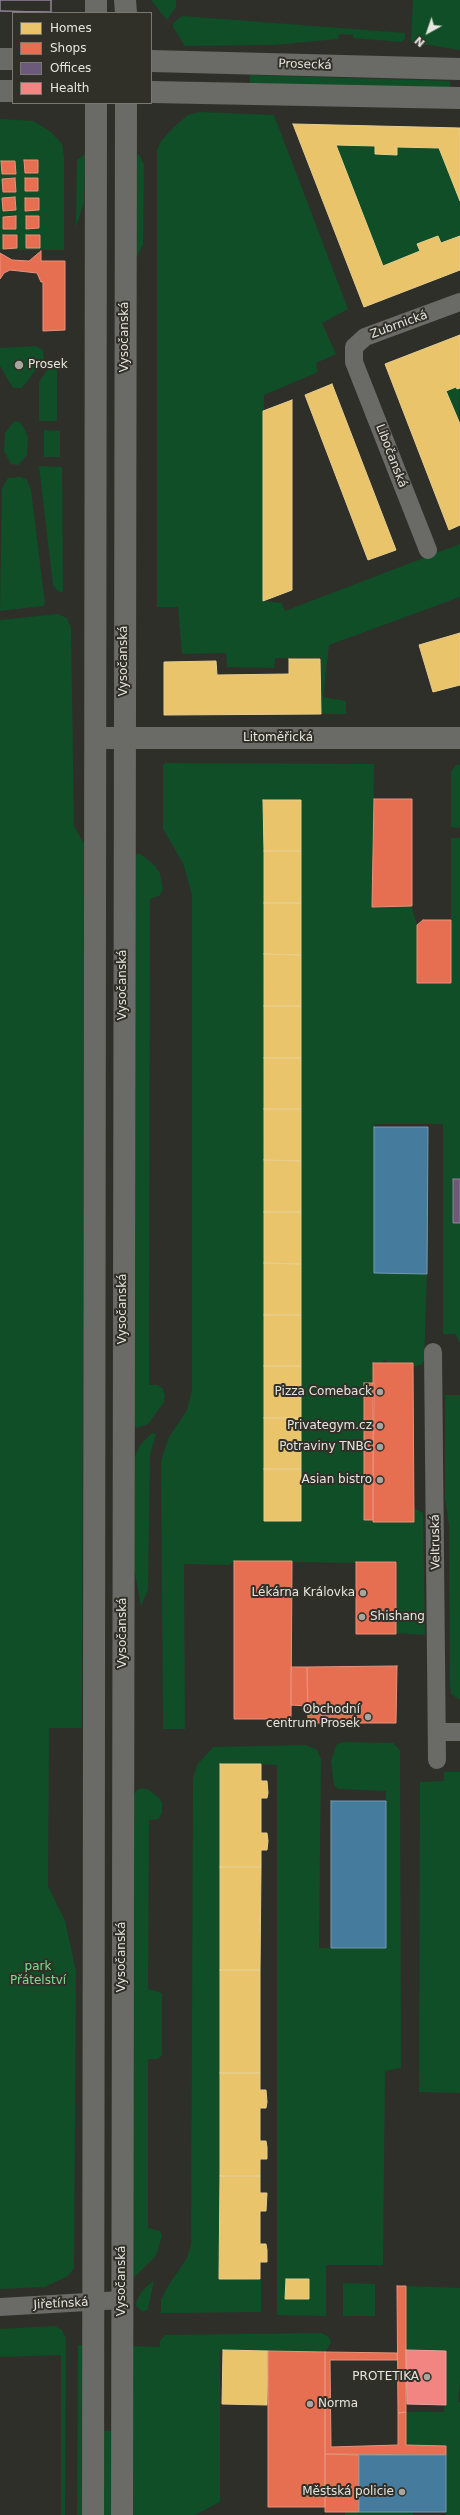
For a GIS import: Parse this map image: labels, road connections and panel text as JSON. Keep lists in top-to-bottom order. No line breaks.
{"streets":{"main road":["Prosecká","Vysočanská","Litoměřická"],"street":["Zubrnická","Libočanská","Veltruská","Jiřetínská"]},"crossings":[["Zubrnická","Libočanská"],["Vysočanská","Litoměřická"],["Vysočanská","Jiřetínská"]],"parks":["park Přátelství"],"places":["Prosek","Pizza Comeback","Privategym.cz","Potraviny TNBC","Asian bistro","Lékárna Královka","Shishang","Obchodní centrum Prosek","PROTETIKA","Norma","Městská policie"],"legend":["Homes","Shops","Offices","Health"],"north":"bottom left"}
